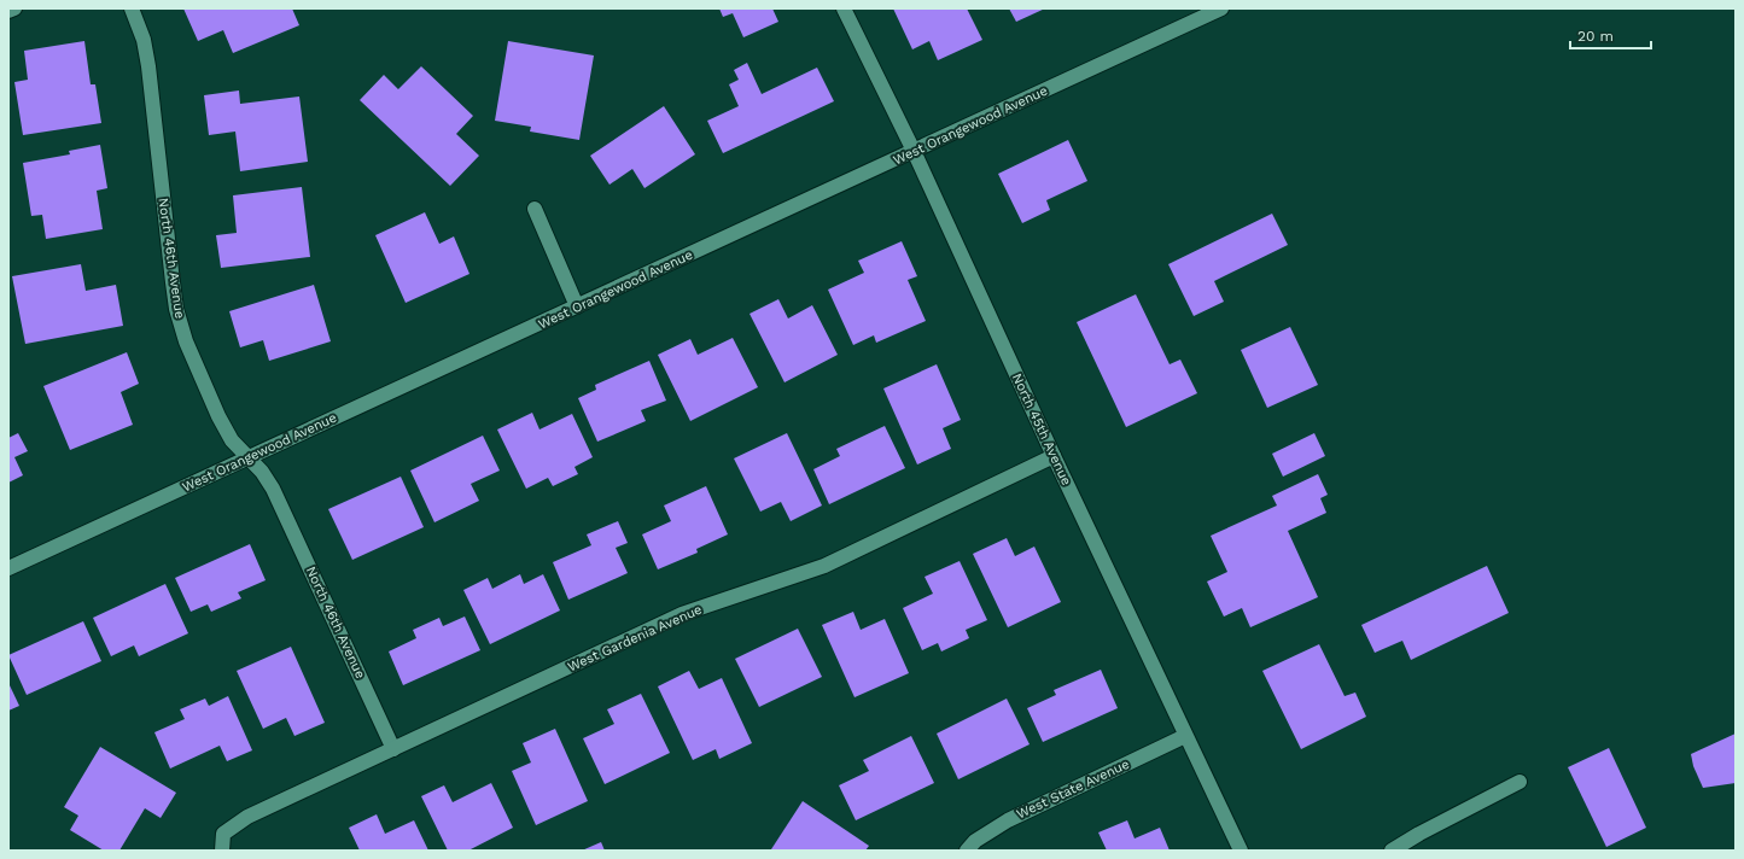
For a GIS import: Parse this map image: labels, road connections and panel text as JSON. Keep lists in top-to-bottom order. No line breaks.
{"streets":{"street":["West Orangewood Avenue","North 46th Avenue","North 45th Avenue","West Gardenia Avenue","West State Avenue"]},"crossings":[["West Orangewood Avenue","North 46th Avenue"],["West Orangewood Avenue","North 45th Avenue"],["North 46th Avenue","West Gardenia Avenue"],["North 45th Avenue","West Gardenia Avenue"],["North 45th Avenue","West State Avenue"]],"scale_bar":"20 m"}
